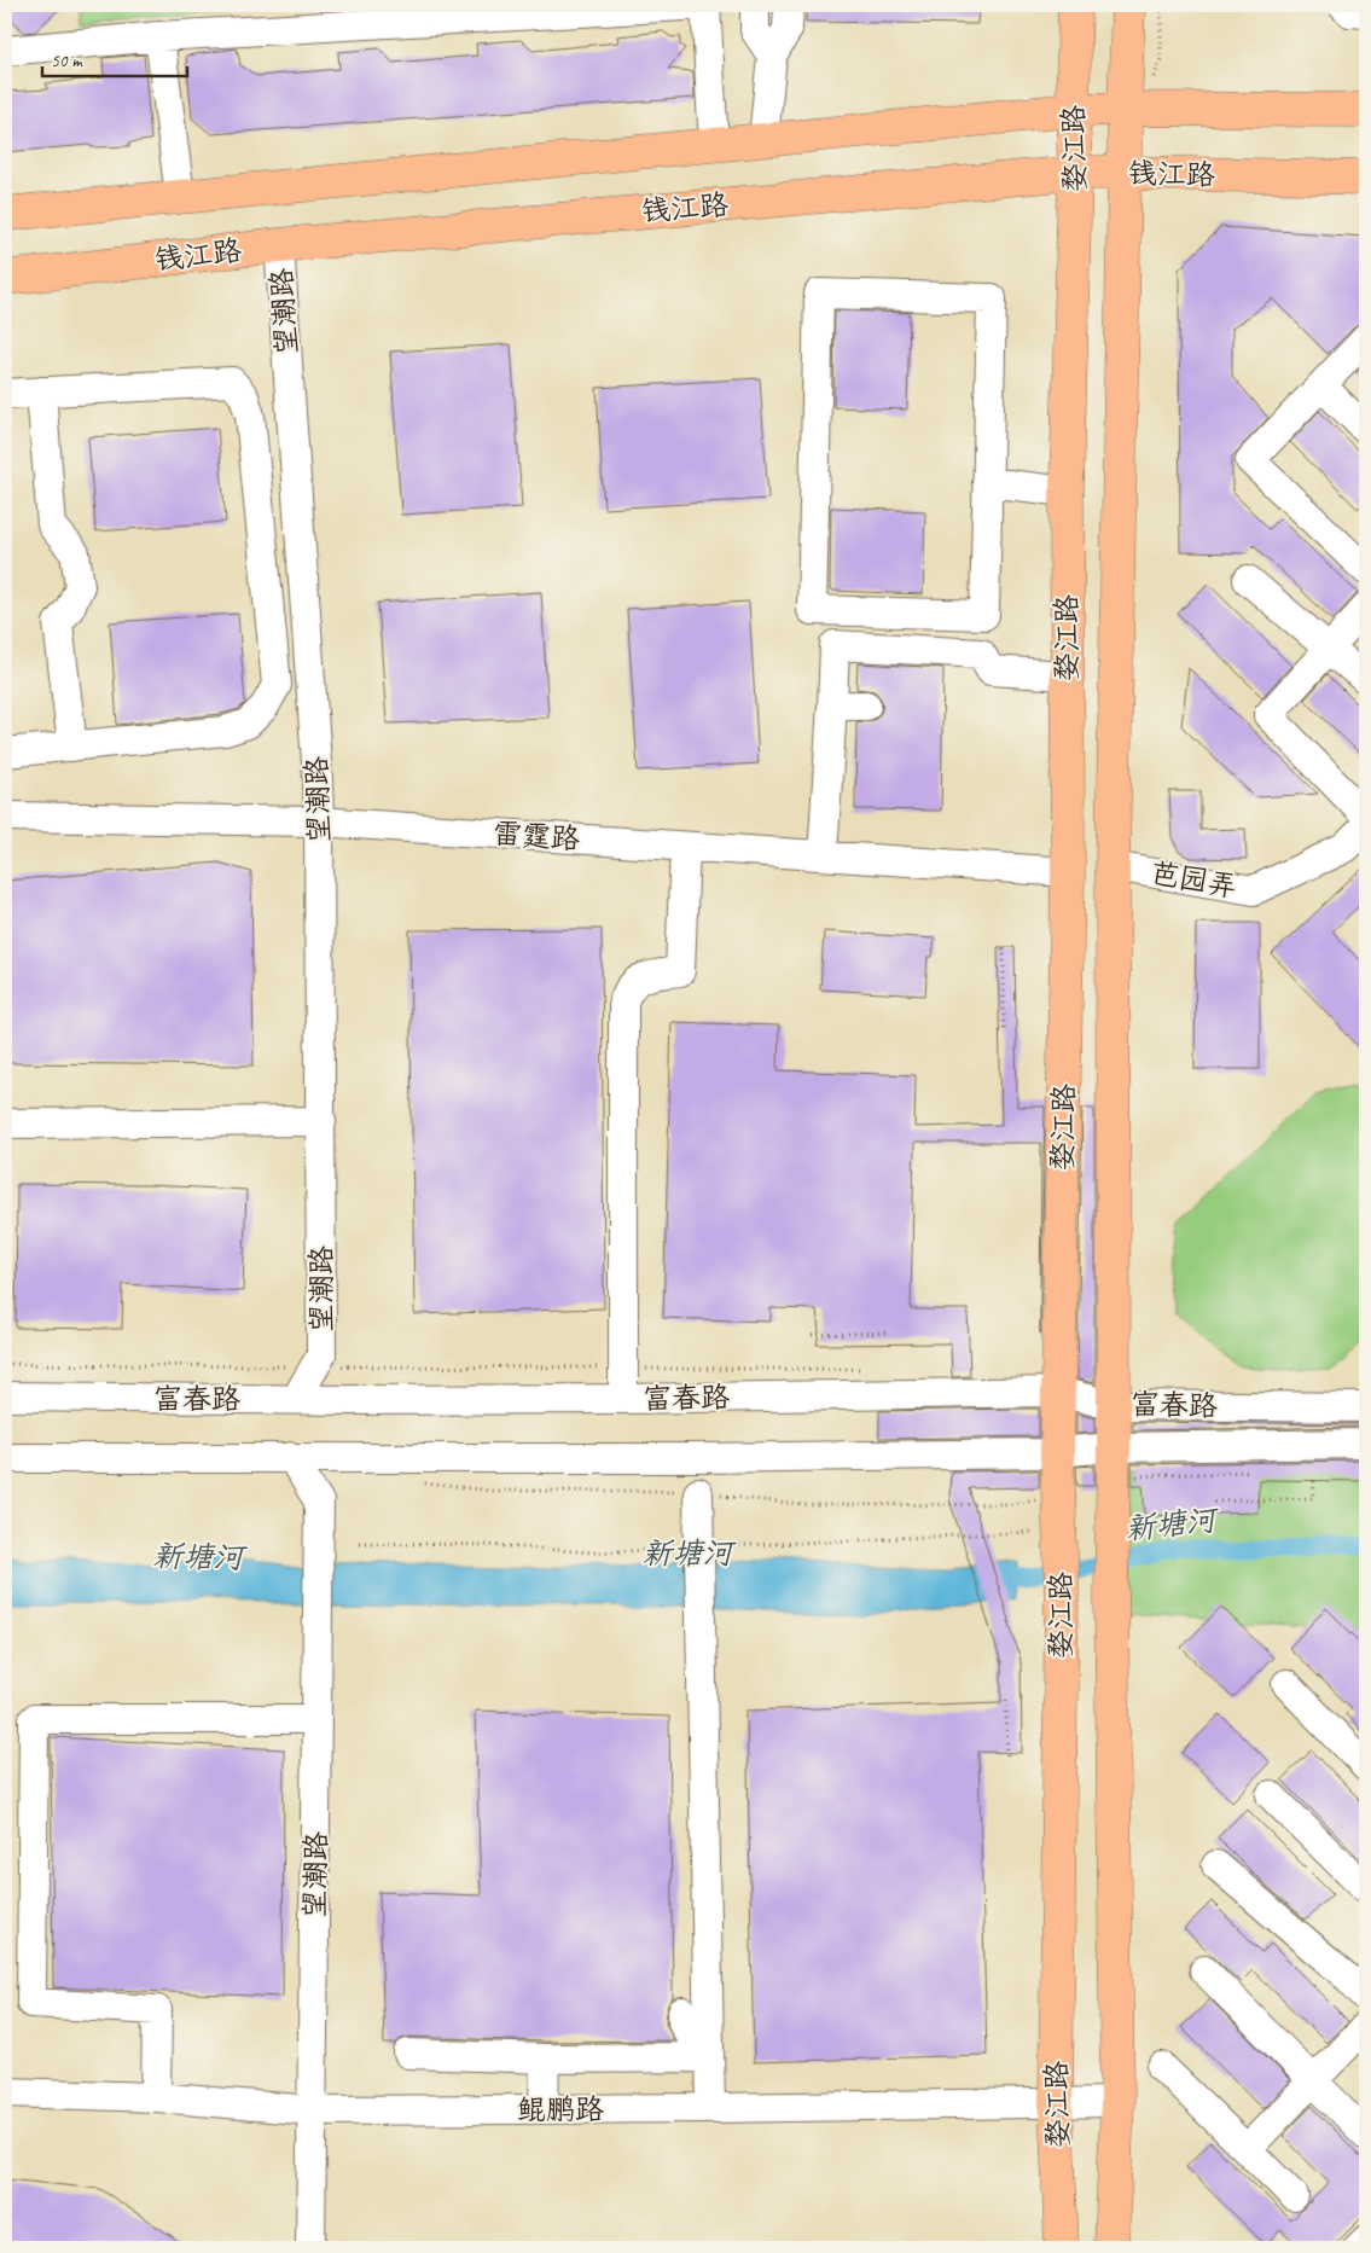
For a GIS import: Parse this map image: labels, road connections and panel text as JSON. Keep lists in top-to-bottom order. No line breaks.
{"streets":{"main road":["婺江路","钱江路"],"street":["望潮路","雷霆路","芭园弄","富春路","鲲鹏路"]},"crossings":[["婺江路","钱江路"],["婺江路","雷霆路"],["婺江路","芭园弄"],["婺江路","富春路"],["婺江路","鲲鹏路"],["钱江路","望潮路"],["望潮路","雷霆路"],["望潮路","富春路"],["望潮路","鲲鹏路"]],"water":["新塘河"],"scale_bar":"50 m"}
